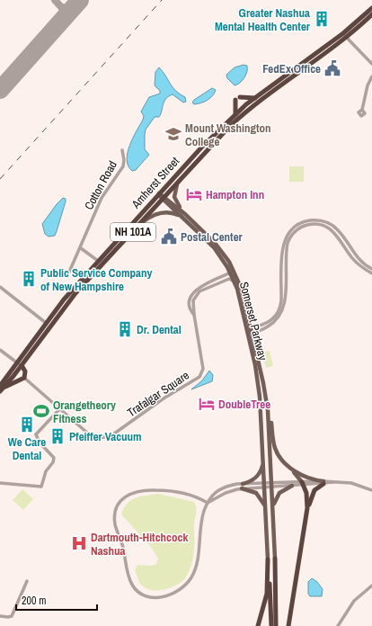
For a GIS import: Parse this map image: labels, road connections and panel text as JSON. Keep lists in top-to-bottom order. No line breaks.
{"streets":{"highway":["Amherst Street","NH 101A"],"main road":["Somerset Parkway"],"street":["Cotton Road","Trafalgar Square"]},"crossings":[["Amherst Street","Somerset Parkway"],["Somerset Parkway","Trafalgar Square"]],"places":{"building":["Greater Nashua Mental Health Center","Public Service Company of New Hampshire","Dr. Dental","We Care Dental","Pfeiffer Vacuum"],"public building":["FedEx Office","Postal Center"],"school or university":["Mount Washington College"],"hotel":["Hampton Inn","DoubleTree"],"sports":["Orangetheory Fitness"],"hospital":["Dartmouth-Hitchcock Nashua"]},"scale_bar":"200 m"}
